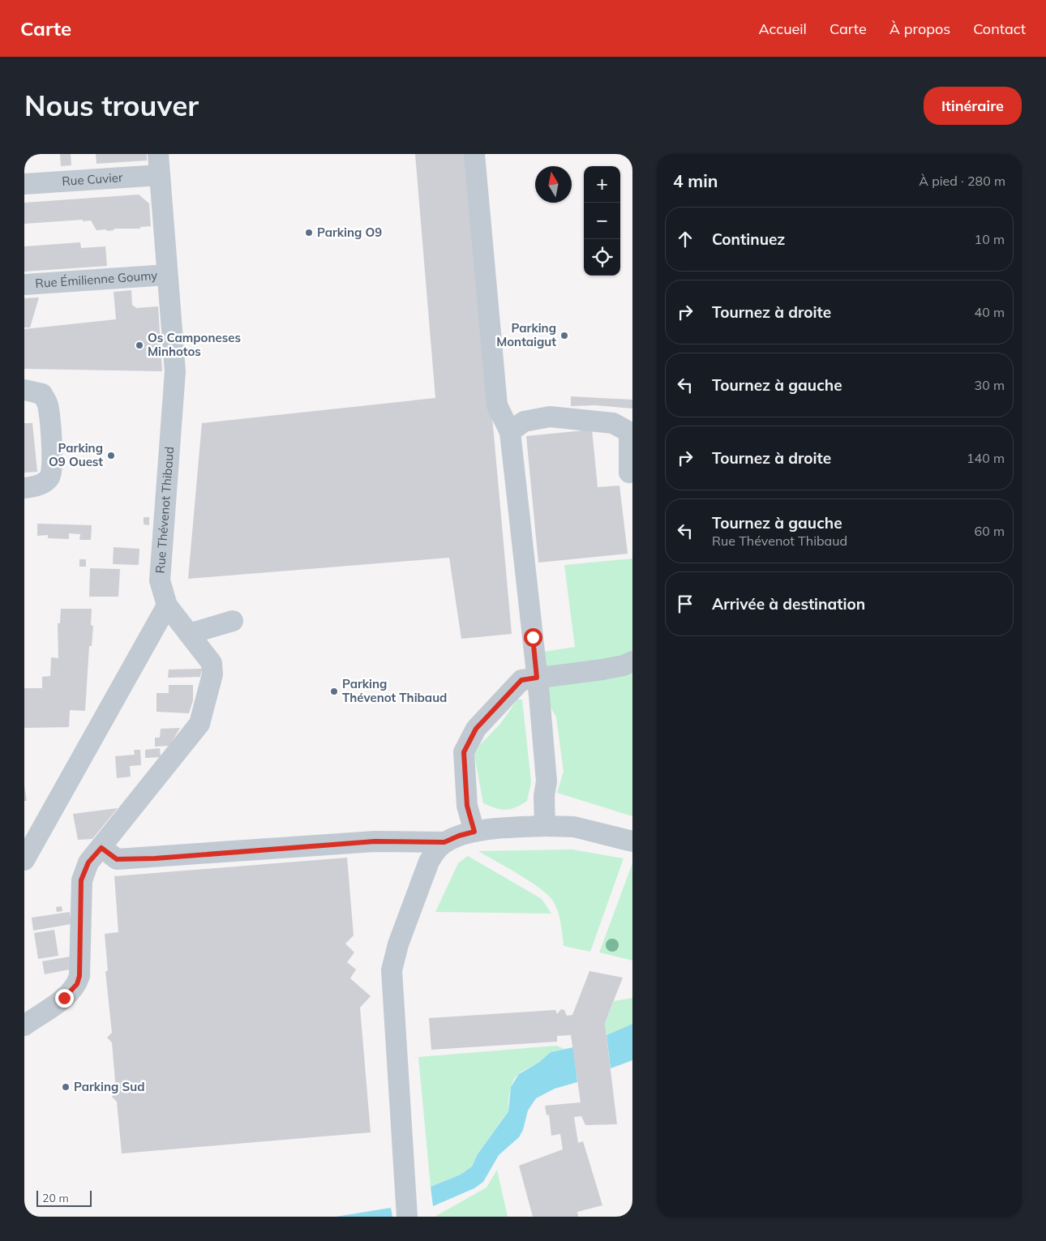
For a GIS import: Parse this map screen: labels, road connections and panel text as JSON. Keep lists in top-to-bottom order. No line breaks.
{"streets":{"street":["Rue Cuvier","Rue Émilienne Goumy","Rue Thévenot Thibaud"]},"crossings":[["Rue Cuvier","Rue Thévenot Thibaud"],["Rue Émilienne Goumy","Rue Thévenot Thibaud"]],"places":["Parking O9","Parking Montaigut","Os Camponeses Minhotos","Parking O9 Ouest","Parking Thévenot Thibaud","Parking Sud"],"scale_bar":"20 m","north":"top","page":{"header":"Carte","nav":["Accueil","Carte","À propos","Contact"],"buttons":"Itinéraire","title":"Nous trouver","heading":["4 min","À pied · 280 m"],"map_buttons":["+","−"],"list":[["Continuez","10 m"],["Tournez à droite","40 m"],["Tournez à gauche","30 m"],["Tournez à droite","140 m"],["Tournez à gauche","Rue Thévenot Thibaud","60 m"],"Arrivée à destination"],"scale":"20 m"}}
